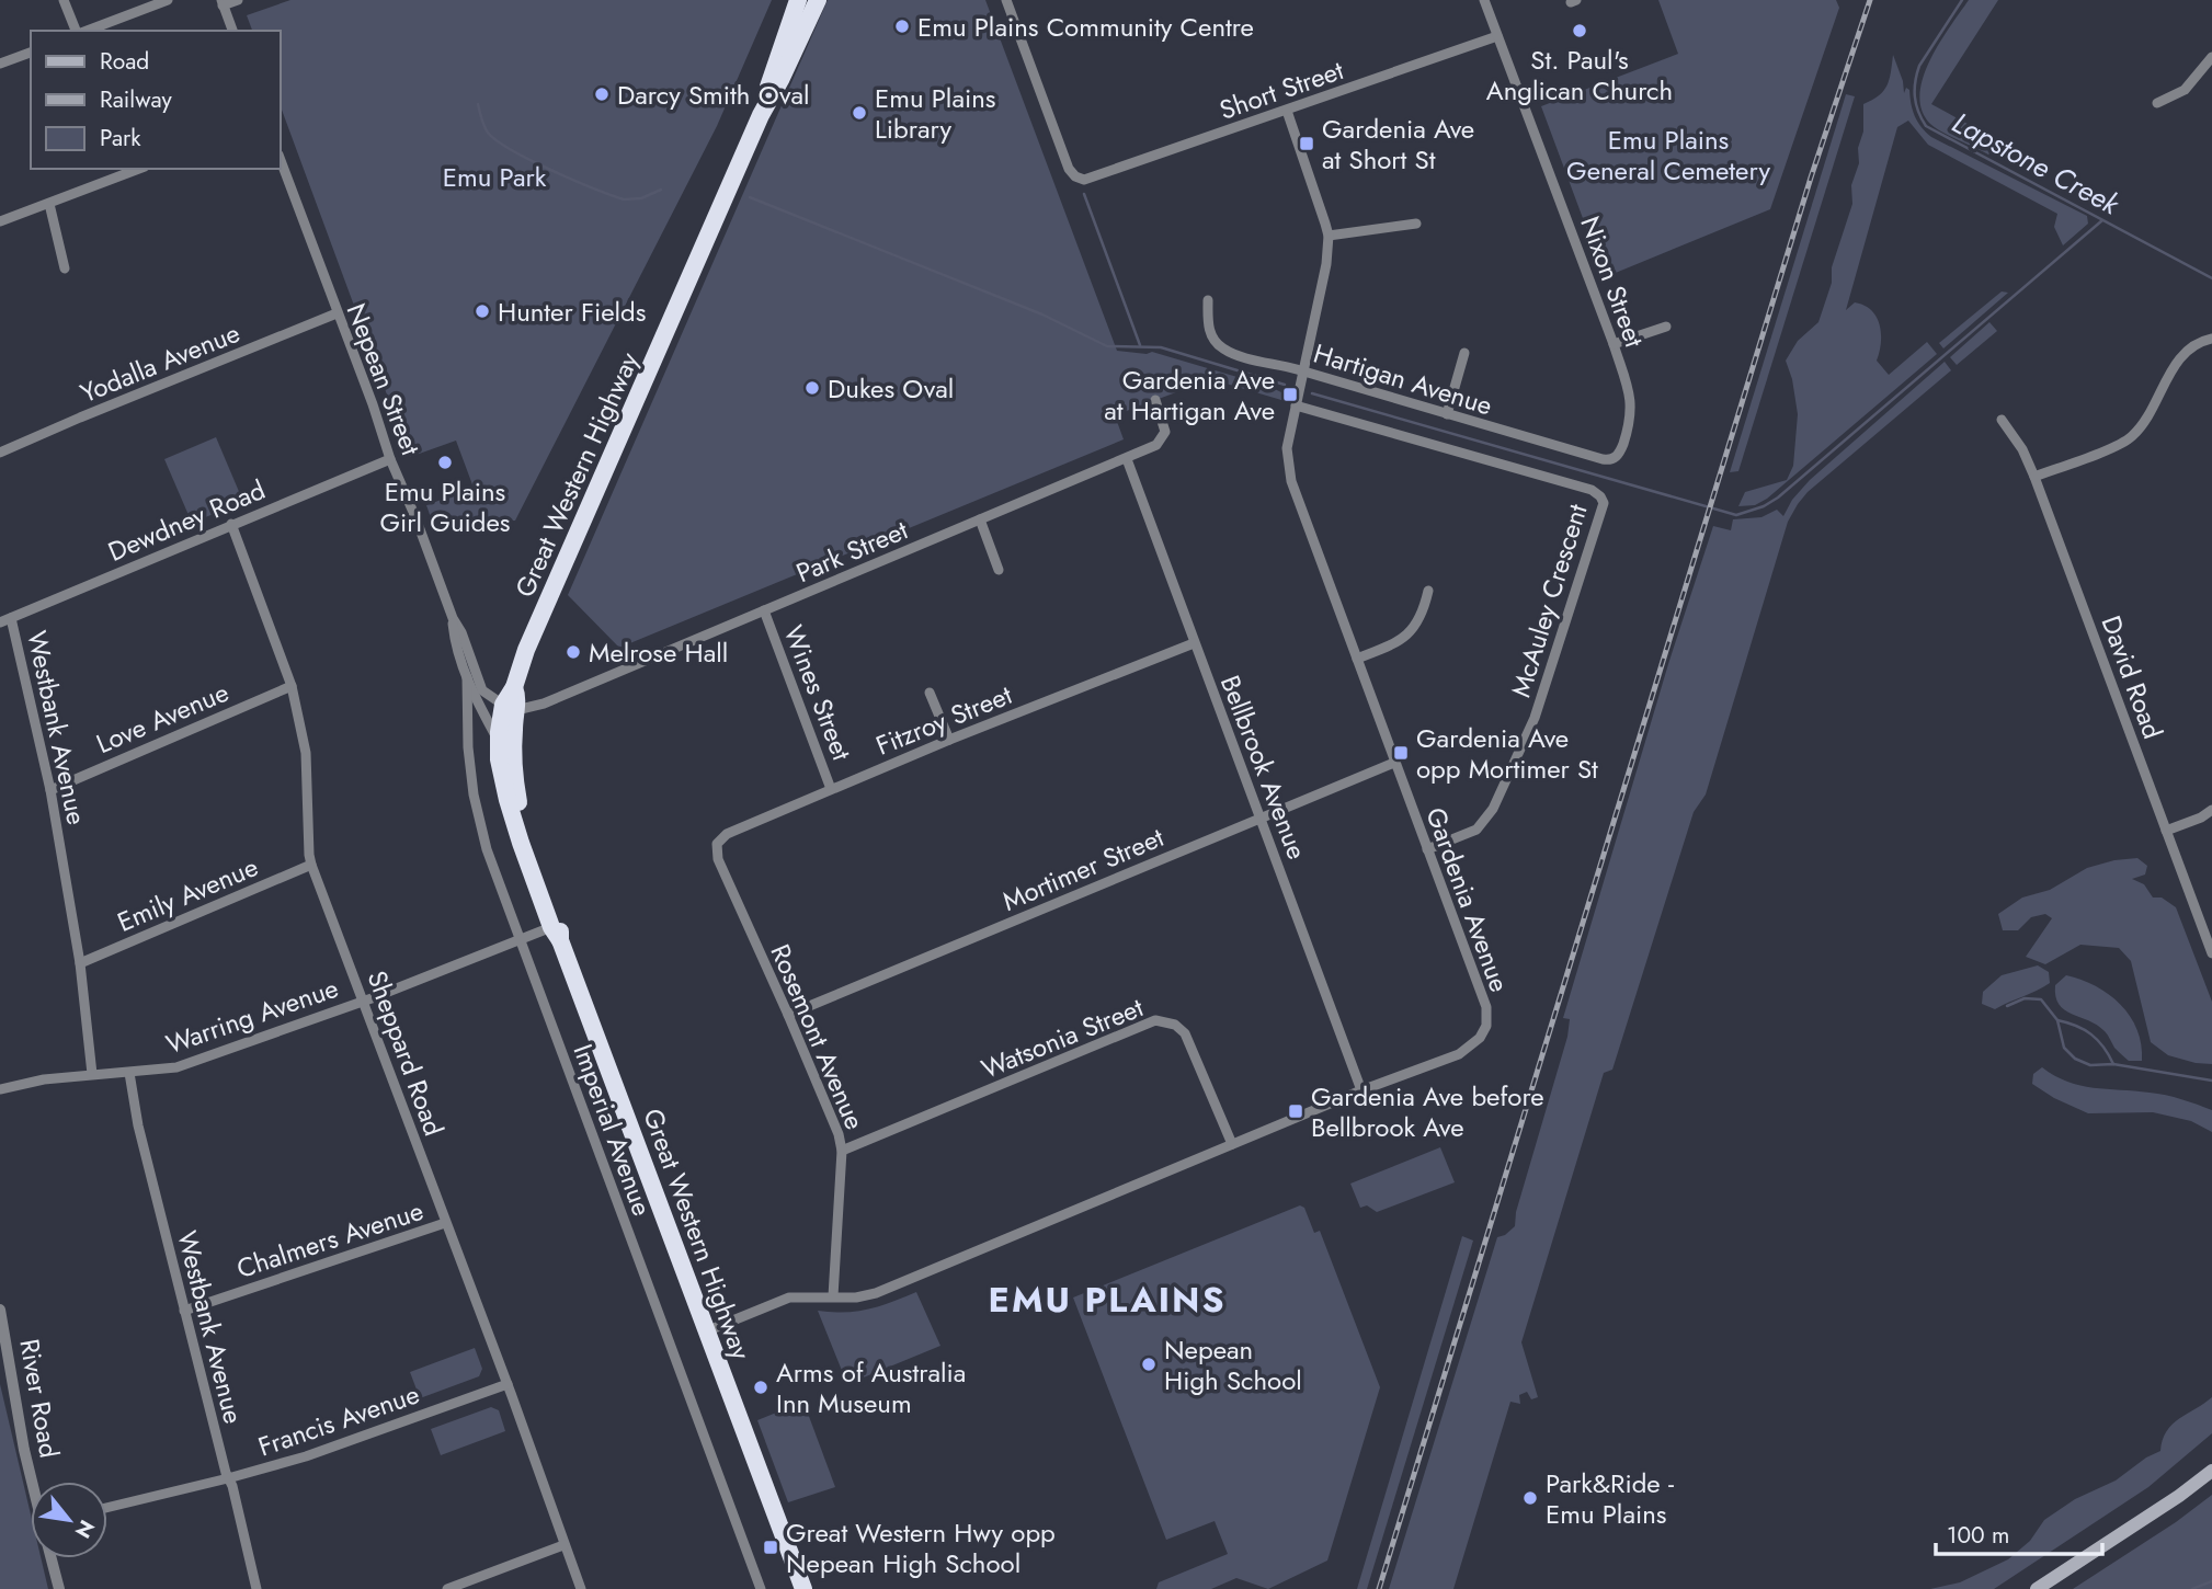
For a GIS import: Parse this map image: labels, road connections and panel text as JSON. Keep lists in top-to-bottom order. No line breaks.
{"streets":{"highway":["Great Western Highway"],"street":["Short Street","Nixon Street","Yodalla Avenue","Nepean Street","Hartigan Avenue","Dewdney Road","Park Street","McAuley Crescent","David Road","Wines Street","Love Avenue","Fitzroy Street","Westbank Avenue","Bellbrook Avenue","Mortimer Street","Emily Avenue","Gardenia Avenue","Warring Avenue","Rosemont Avenue","Watsonia Street","Sheppard Road","Imperial Avenue","Chalmers Avenue","River Road","Francis Avenue"]},"crossings":[["Short Street","Nixon Street"],["Short Street","Gardenia Avenue"],["Nixon Street","Hartigan Avenue"],["Yodalla Avenue","Nepean Street"],["Nepean Street","Great Western Highway"],["Nepean Street","Dewdney Road"],["Nepean Street","Park Street"],["Nepean Street","Imperial Avenue"],["Hartigan Avenue","Gardenia Avenue"],["Great Western Highway","Park Street"],["Great Western Highway","Gardenia Avenue"],["Great Western Highway","Warring Avenue"],["Dewdney Road","Westbank Avenue"],["Dewdney Road","Sheppard Road"],["Park Street","Wines Street"],["Park Street","Bellbrook Avenue"],["McAuley Crescent","Gardenia Avenue"],["Wines Street","Fitzroy Street"],["Love Avenue","Westbank Avenue"],["Love Avenue","Sheppard Road"],["Fitzroy Street","Bellbrook Avenue"],["Fitzroy Street","Rosemont Avenue"],["Westbank Avenue","Emily Avenue"],["Westbank Avenue","Warring Avenue"],["Westbank Avenue","Chalmers Avenue"],["Westbank Avenue","Francis Avenue"],["Bellbrook Avenue","Mortimer Street"],["Bellbrook Avenue","Gardenia Avenue"],["Mortimer Street","Gardenia Avenue"],["Mortimer Street","Rosemont Avenue"],["Emily Avenue","Sheppard Road"],["Gardenia Avenue","Rosemont Avenue"],["Gardenia Avenue","Watsonia Street"],["Warring Avenue","Sheppard Road"],["Warring Avenue","Imperial Avenue"],["Rosemont Avenue","Watsonia Street"],["Sheppard Road","Chalmers Avenue"],["Sheppard Road","Francis Avenue"]],"districts":["EMU PLAINS"],"water":["Lapstone Creek"],"parks":["Emu Plains General Cemetery","Emu Park"],"places":{"other":["Emu Plains Community Centre","St. Paul's Anglican Church","Darcy Smith Oval","Emu Plains Library","Hunter Fields","Dukes Oval","Emu Plains Girl Guides","Melrose Hall","Nepean High School","Arms of Australia Inn Museum","Park&Ride - Emu Plains"],"transit":["Gardenia Ave at Short St","Gardenia Ave at Hartigan Ave","Gardenia Ave opp Mortimer St","Gardenia Ave before Bellbrook Ave","Great Western Hwy opp Nepean High School"]},"legend":["Road","Railway","Park"],"scale_bar":"100 m","north":"bottom right"}
